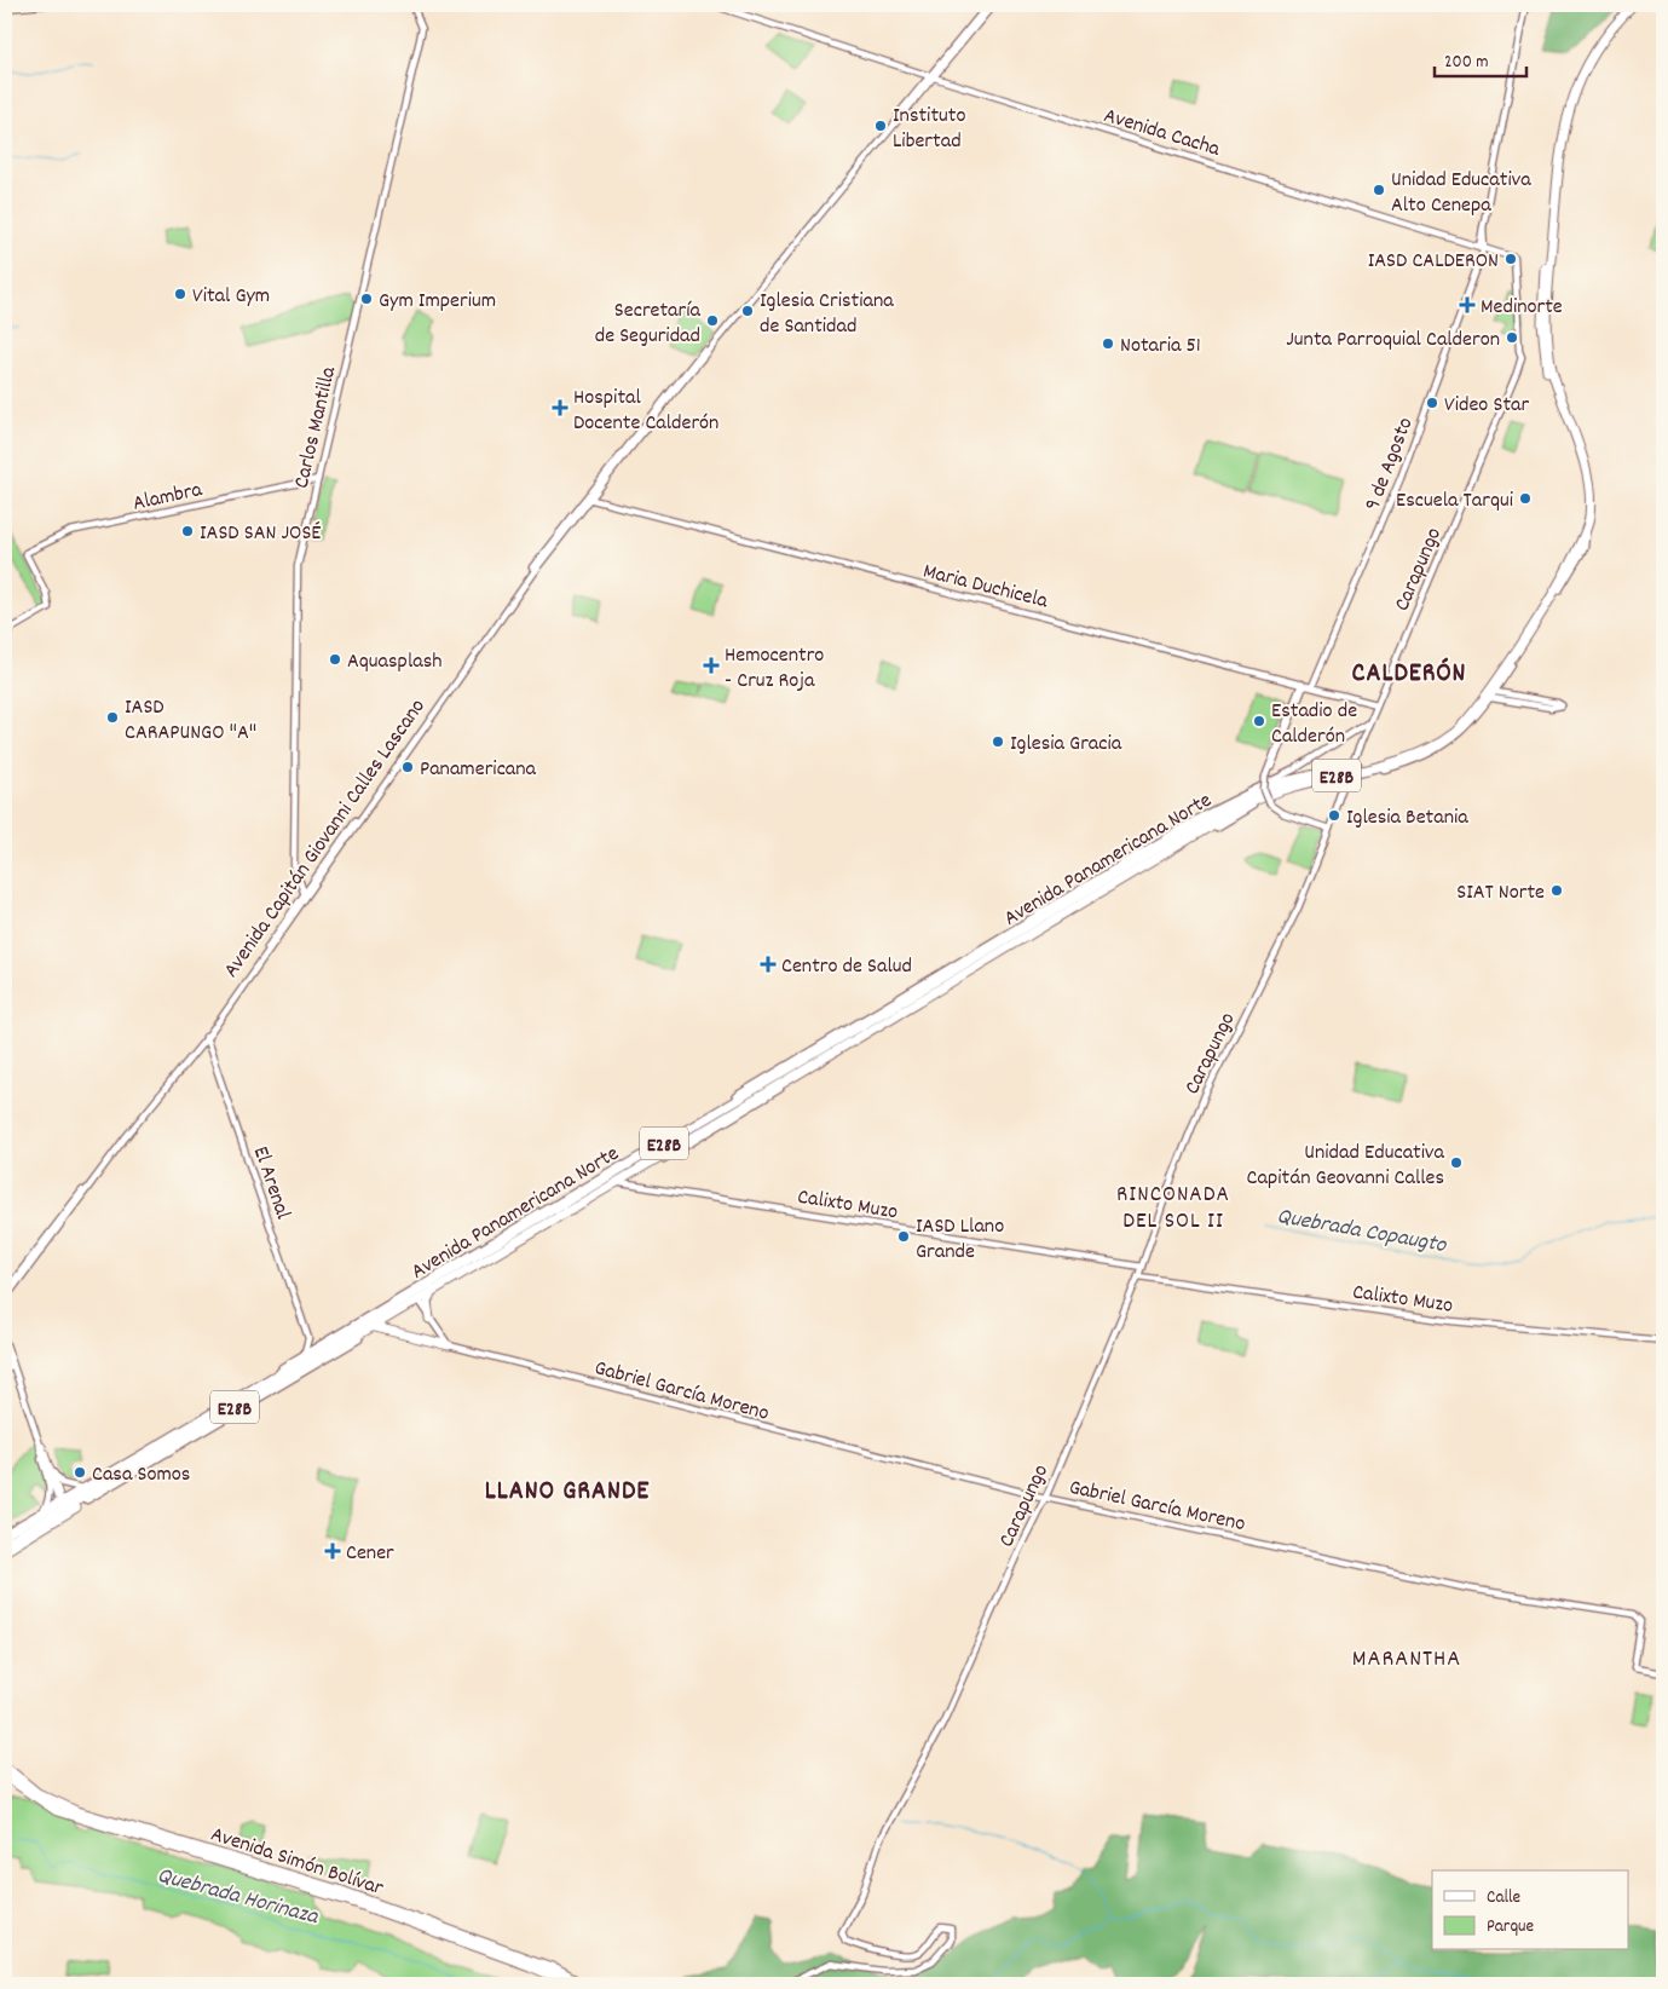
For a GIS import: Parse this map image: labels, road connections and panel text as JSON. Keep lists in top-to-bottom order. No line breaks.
{"streets":{"highway":["E28B","Avenida Panamericana Norte","Avenida Simón Bolívar"],"street":["Avenida Cacha","Carlos Mantilla","9 de Agosto","Alambra","Carapungo","Maria Duchicela","Avenida Capitán Giovanni Calles Lascano","El Arenal","Calixto Muzo","Gabriel García Moreno"]},"crossings":[["Avenida Cacha","9 de Agosto"],["Avenida Cacha","Carapungo"],["Avenida Cacha","Avenida Capitán Giovanni Calles Lascano"],["Carlos Mantilla","Alambra"],["Carlos Mantilla","Avenida Capitán Giovanni Calles Lascano"],["9 de Agosto","Maria Duchicela"],["Carapungo","Maria Duchicela"],["Carapungo","Avenida Panamericana Norte"],["Carapungo","Calixto Muzo"],["Carapungo","Gabriel García Moreno"],["Maria Duchicela","Avenida Capitán Giovanni Calles Lascano"],["Avenida Capitán Giovanni Calles Lascano","El Arenal"],["Avenida Panamericana Norte","Calixto Muzo"]],"districts":["CALDERÓN","RINCONADA DEL SOL II","LLANO GRANDE","MARANTHA"],"water":["Quebrada Copaugto","Quebrada Horinaza"],"places":{"other":["Instituto Libertad","Unidad Educativa Alto Cenepa","IASD CALDERON","Vital Gym","Gym Imperium","Iglesia Cristiana de Santidad","Secretaría de Seguridad","Junta Parroquial Calderon","Notaria 51","Video Star","Escuela Tarqui","IASD SAN JOSÉ","Aquasplash","IASD CARAPUNGO \"A\"","Estadio de Calderón","Iglesia Gracia","Panamericana","Iglesia Betania","SIAT Norte","Unidad Educativa Capitán Geovanni Calles","IASD Llano Grande","Casa Somos"],"health":["Medinorte","Hospital Docente Calderón","Hemocentro - Cruz Roja","Centro de Salud","Cener"]},"legend":["Calle","Parque"],"scale_bar":"200 m"}
